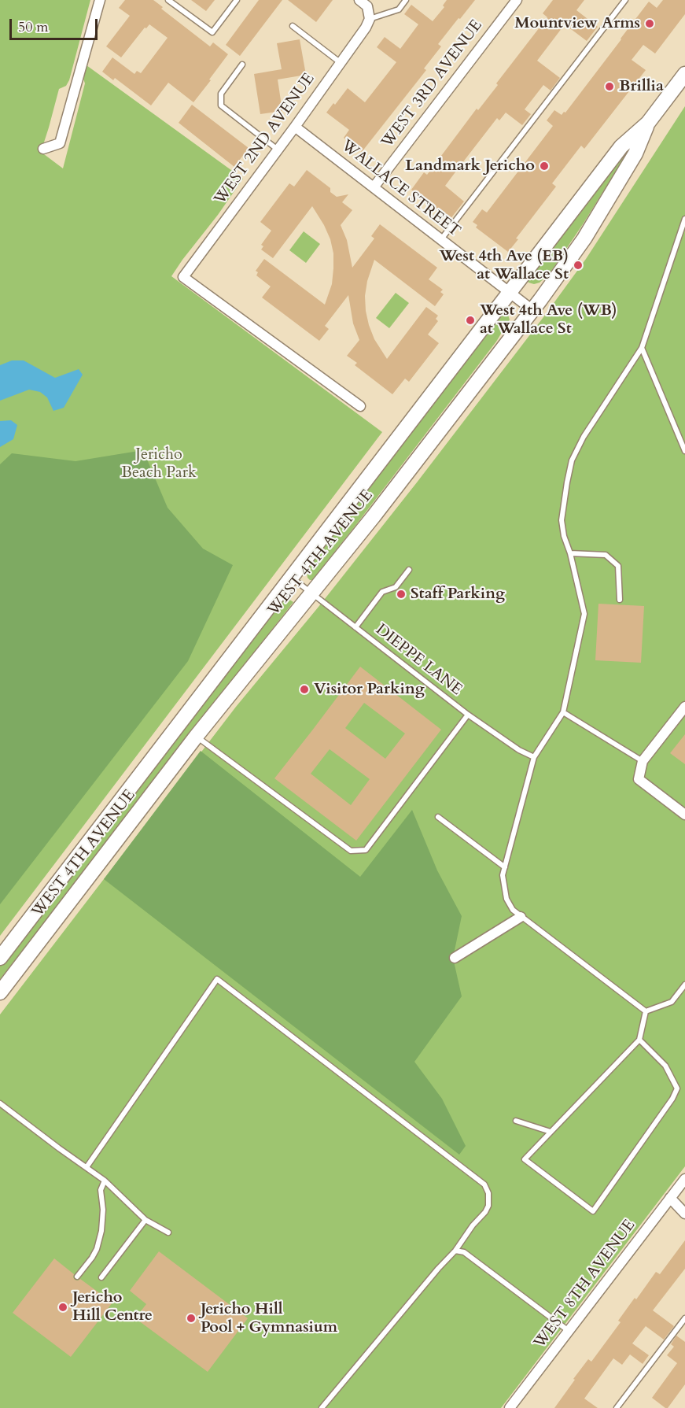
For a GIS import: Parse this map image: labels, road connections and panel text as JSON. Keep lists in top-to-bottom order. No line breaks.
{"streets":{"main road":["WEST 4TH AVENUE"],"street":["WEST 3RD AVENUE","WEST 2ND AVENUE","WALLACE STREET","WEST 8TH AVENUE"],"lane":["DIEPPE LANE"]},"crossings":[["WEST 3RD AVENUE","WALLACE STREET"],["WEST 2ND AVENUE","WALLACE STREET"],["WALLACE STREET","WEST 4TH AVENUE"],["WEST 4TH AVENUE","DIEPPE LANE"]],"parks":["Jericho Beach Park"],"places":["Mountview Arms","Brillia","Landmark Jericho","West 4th Ave (EB) at Wallace St","West 4th Ave (WB) at Wallace St","Staff Parking","Visitor Parking","Jericho Hill Centre","Jericho Hill Pool + Gymnasium"],"scale_bar":"50 m"}
